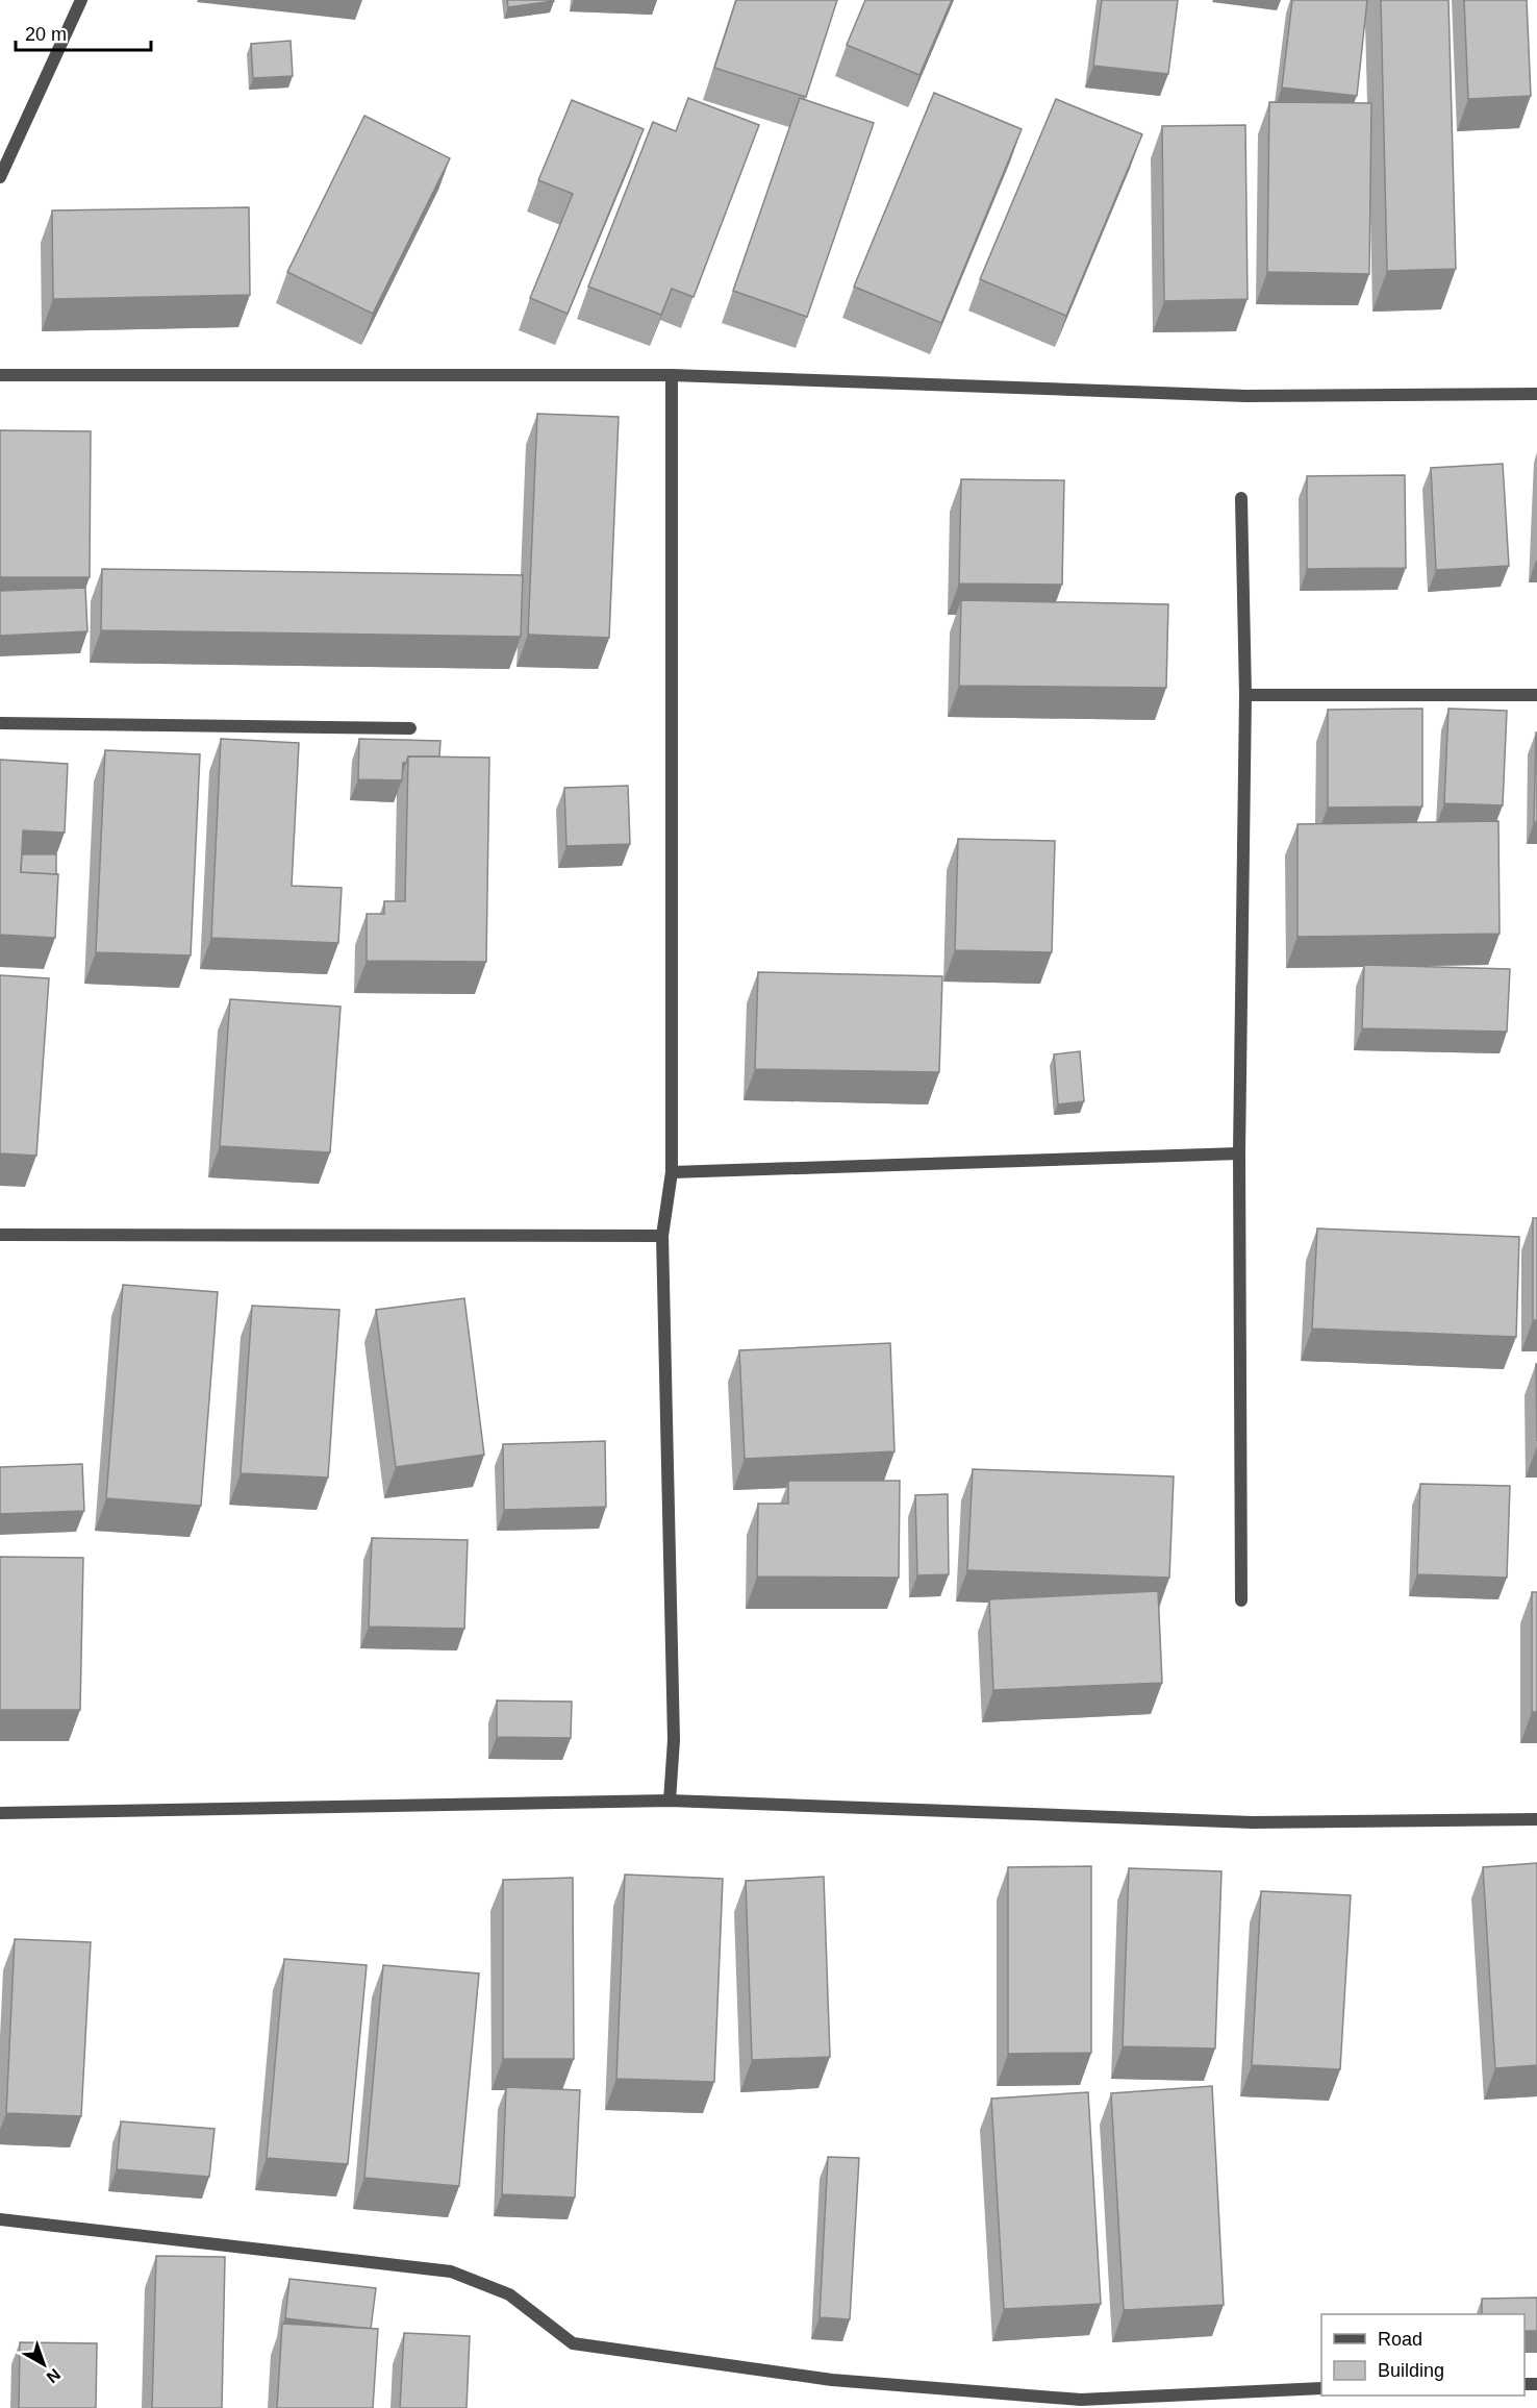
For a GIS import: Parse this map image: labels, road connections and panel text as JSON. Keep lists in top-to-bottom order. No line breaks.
{"legend":["Road","Building"],"scale_bar":"20 m","north":"bottom right"}
